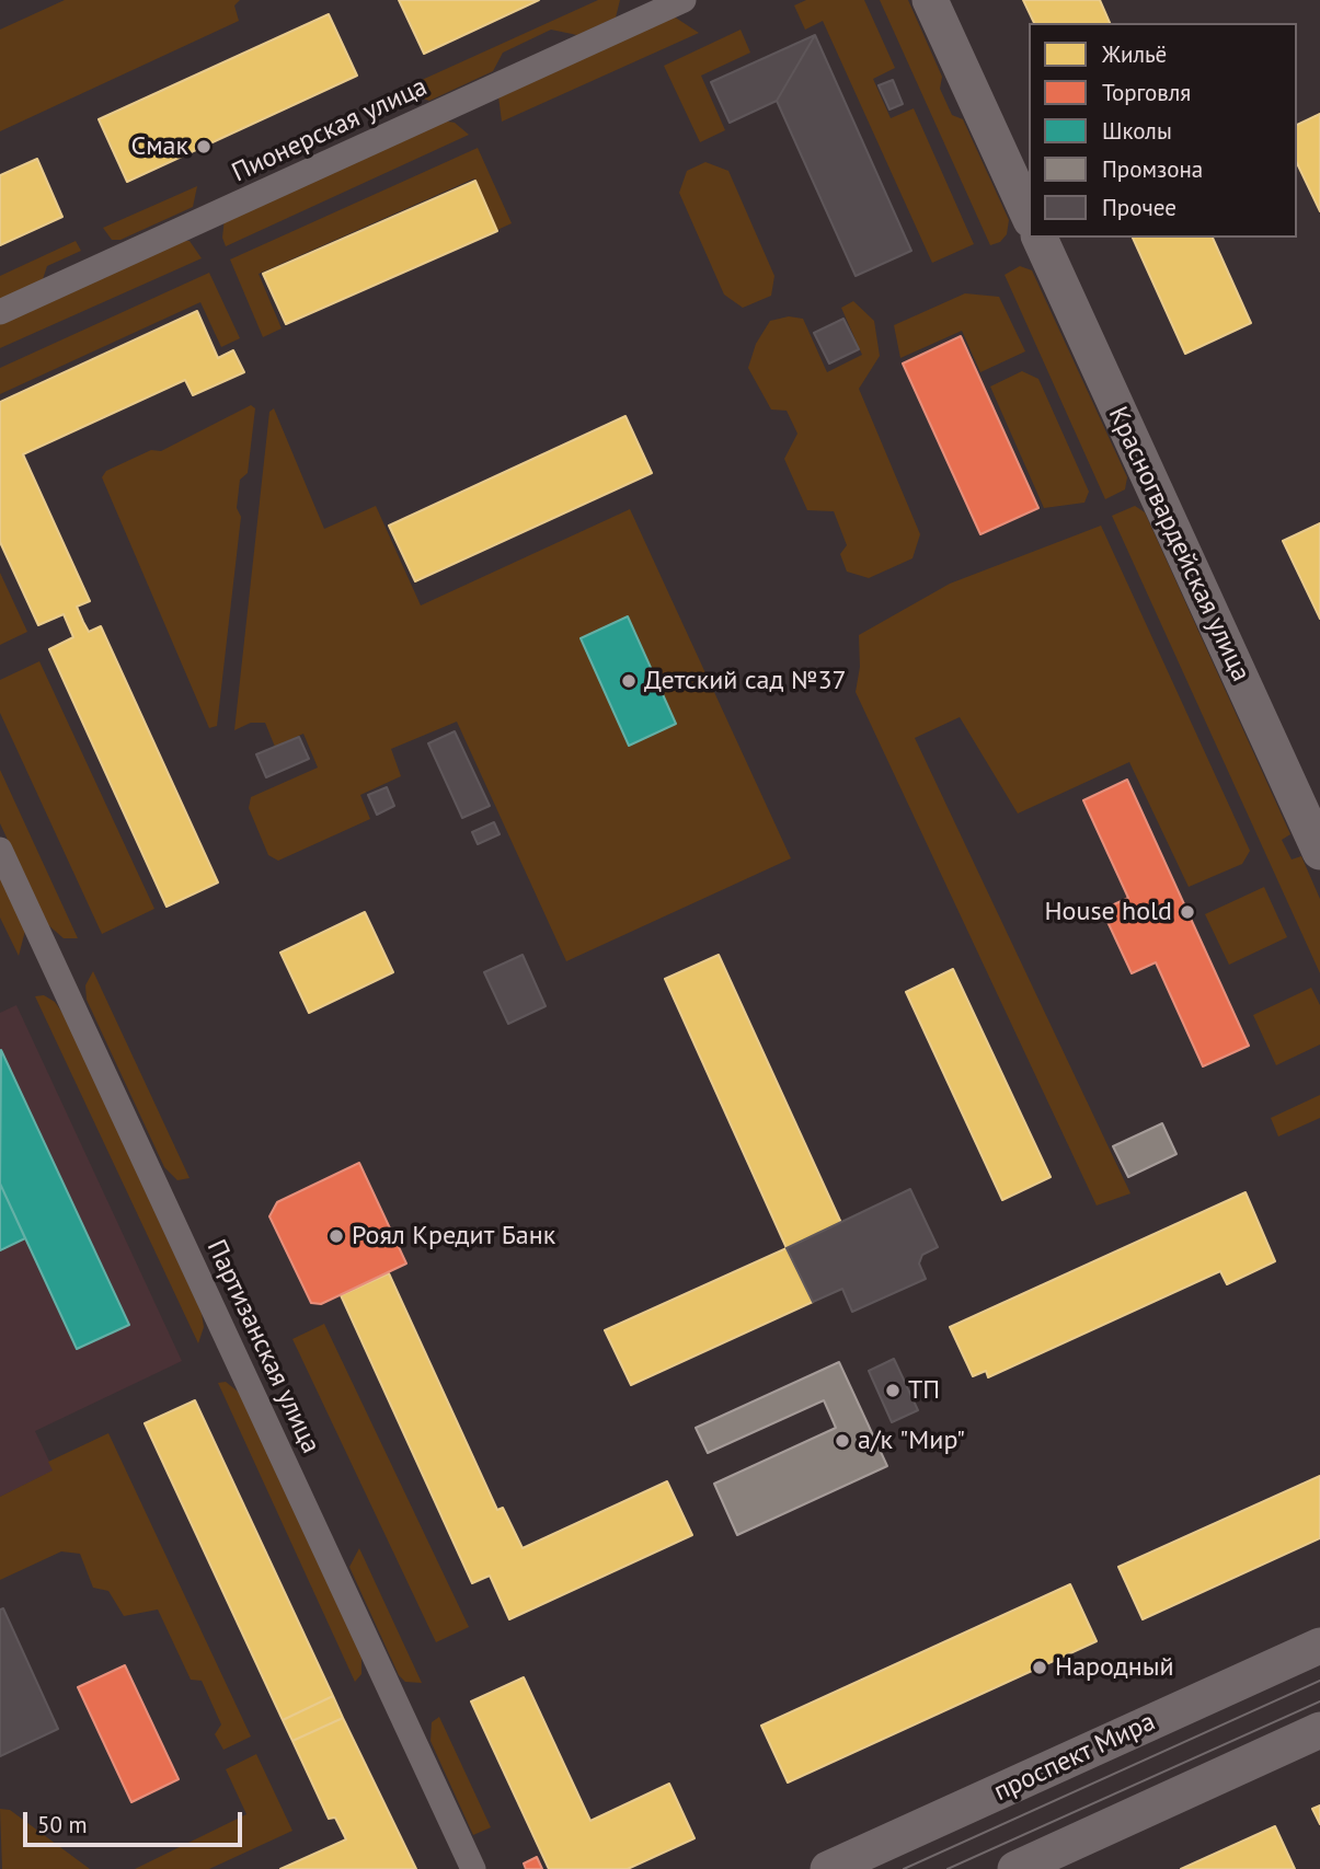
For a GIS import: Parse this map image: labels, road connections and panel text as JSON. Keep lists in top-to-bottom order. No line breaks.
{"streets":{"street":["Пионерская улица","Красногвардейская улица","Партизанская улица","проспект Мира"]},"places":["Смак","Детский сад №37","House hold","Роял Кредит Банк","ТП","а/к \"Мир\"","Народный"],"legend":["Жильё","Торговля","Школы","Промзона","Прочее"],"scale_bar":"50 m"}
